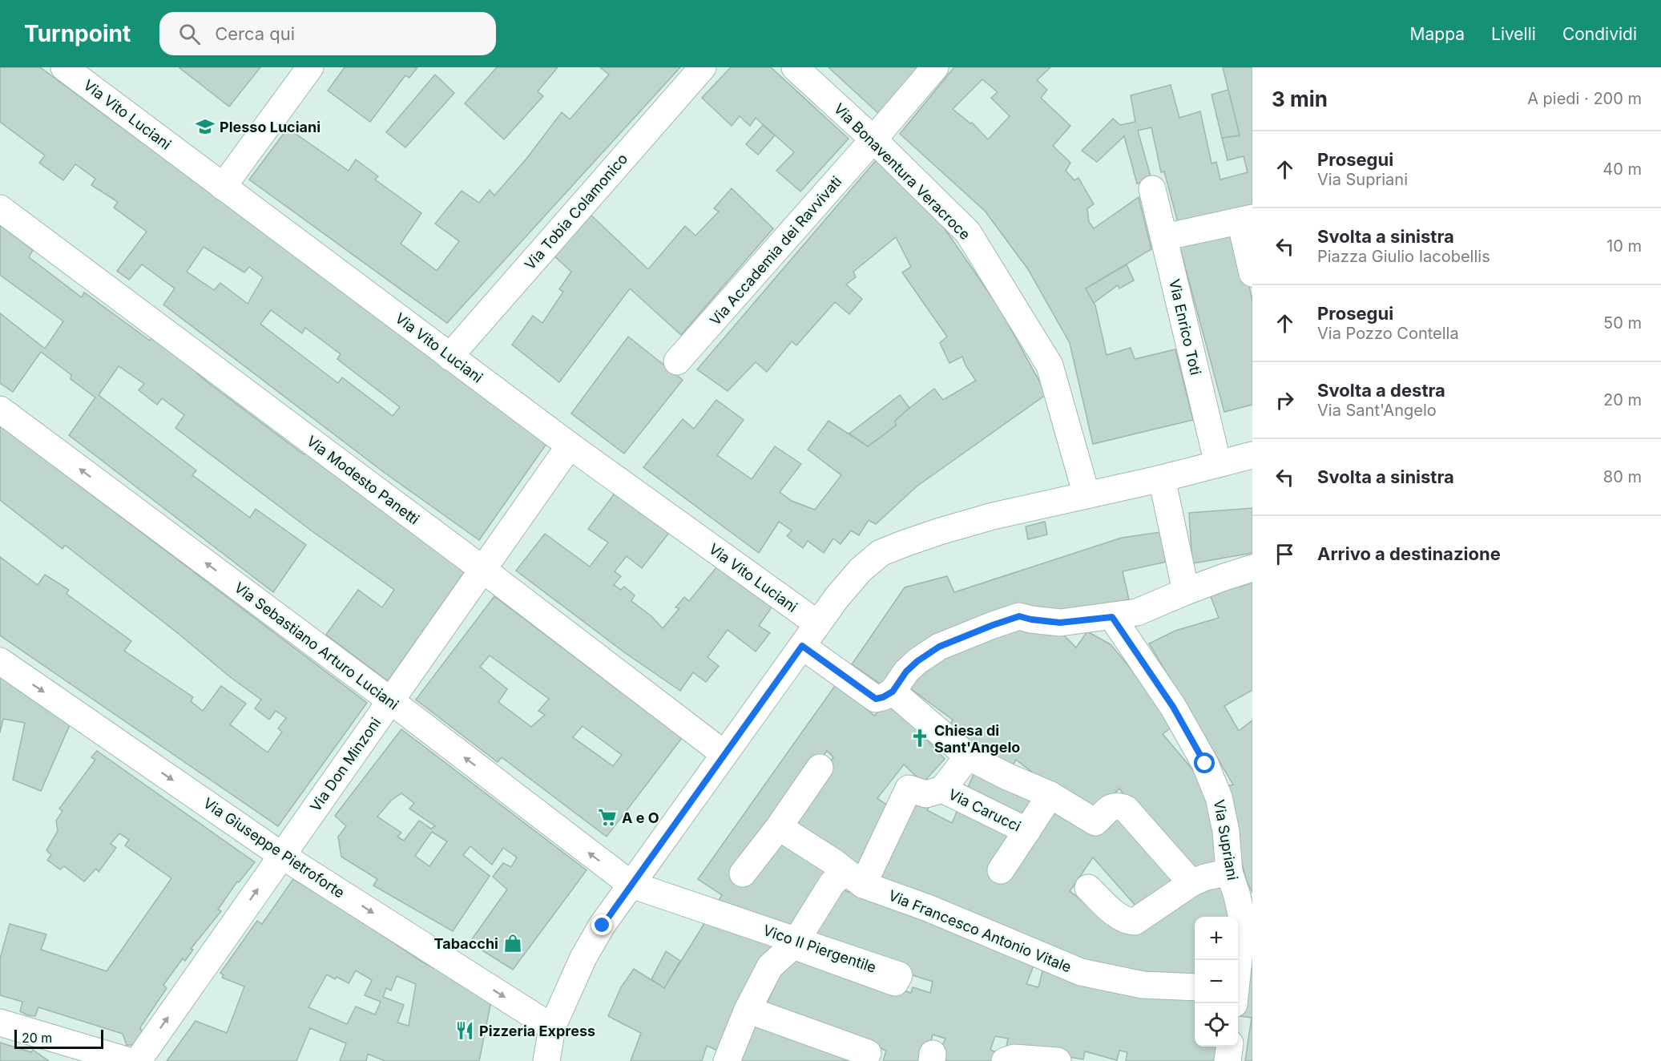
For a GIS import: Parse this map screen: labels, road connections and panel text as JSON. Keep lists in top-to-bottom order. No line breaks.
{"streets":{"street":["Via Vito Luciani","Via Bonaventura Veracroce","Via Tobia Colamonico","Via Accademia dei Ravvivati","Via Enrico Toti","Via Modesto Panetti","Via Sebastiano Arturo Luciani","Via Don Minzoni","Via Carucci","Via Supriani","Via Giuseppe Pietroforte","Via Francesco Antonio Vitale","Vico II Piergentile"]},"crossings":[["Via Vito Luciani","Via Tobia Colamonico"],["Via Vito Luciani","Via Don Minzoni"],["Via Bonaventura Veracroce","Via Accademia dei Ravvivati"],["Via Modesto Panetti","Via Don Minzoni"],["Via Sebastiano Arturo Luciani","Via Don Minzoni"],["Via Sebastiano Arturo Luciani","Vico II Piergentile"],["Via Don Minzoni","Via Giuseppe Pietroforte"]],"one_way":["Via Sebastiano Arturo Luciani","Via Giuseppe Pietroforte"],"places":{"school or university":["Plesso Luciani"],"church":["Chiesa di Sant'Angelo"],"supermarket":["A e O"],"shop":["Tabacchi"],"restaurant":["Pizzeria Express"]},"scale_bar":"20 m","page":{"header":"Turnpoint","search":"Cerca qui","nav":["Mappa","Livelli","Condividi"],"heading":["3 min","A piedi · 200 m"],"list":[["Prosegui","Via Supriani","40 m"],["Svolta a sinistra","Piazza Giulio Iacobellis","10 m"],["Prosegui","Via Pozzo Contella","50 m"],["Svolta a destra","Via Sant'Angelo","20 m"],["Svolta a sinistra","80 m"],"Arrivo a destinazione"],"map_buttons":["+","−"],"scale":"20 m"}}
